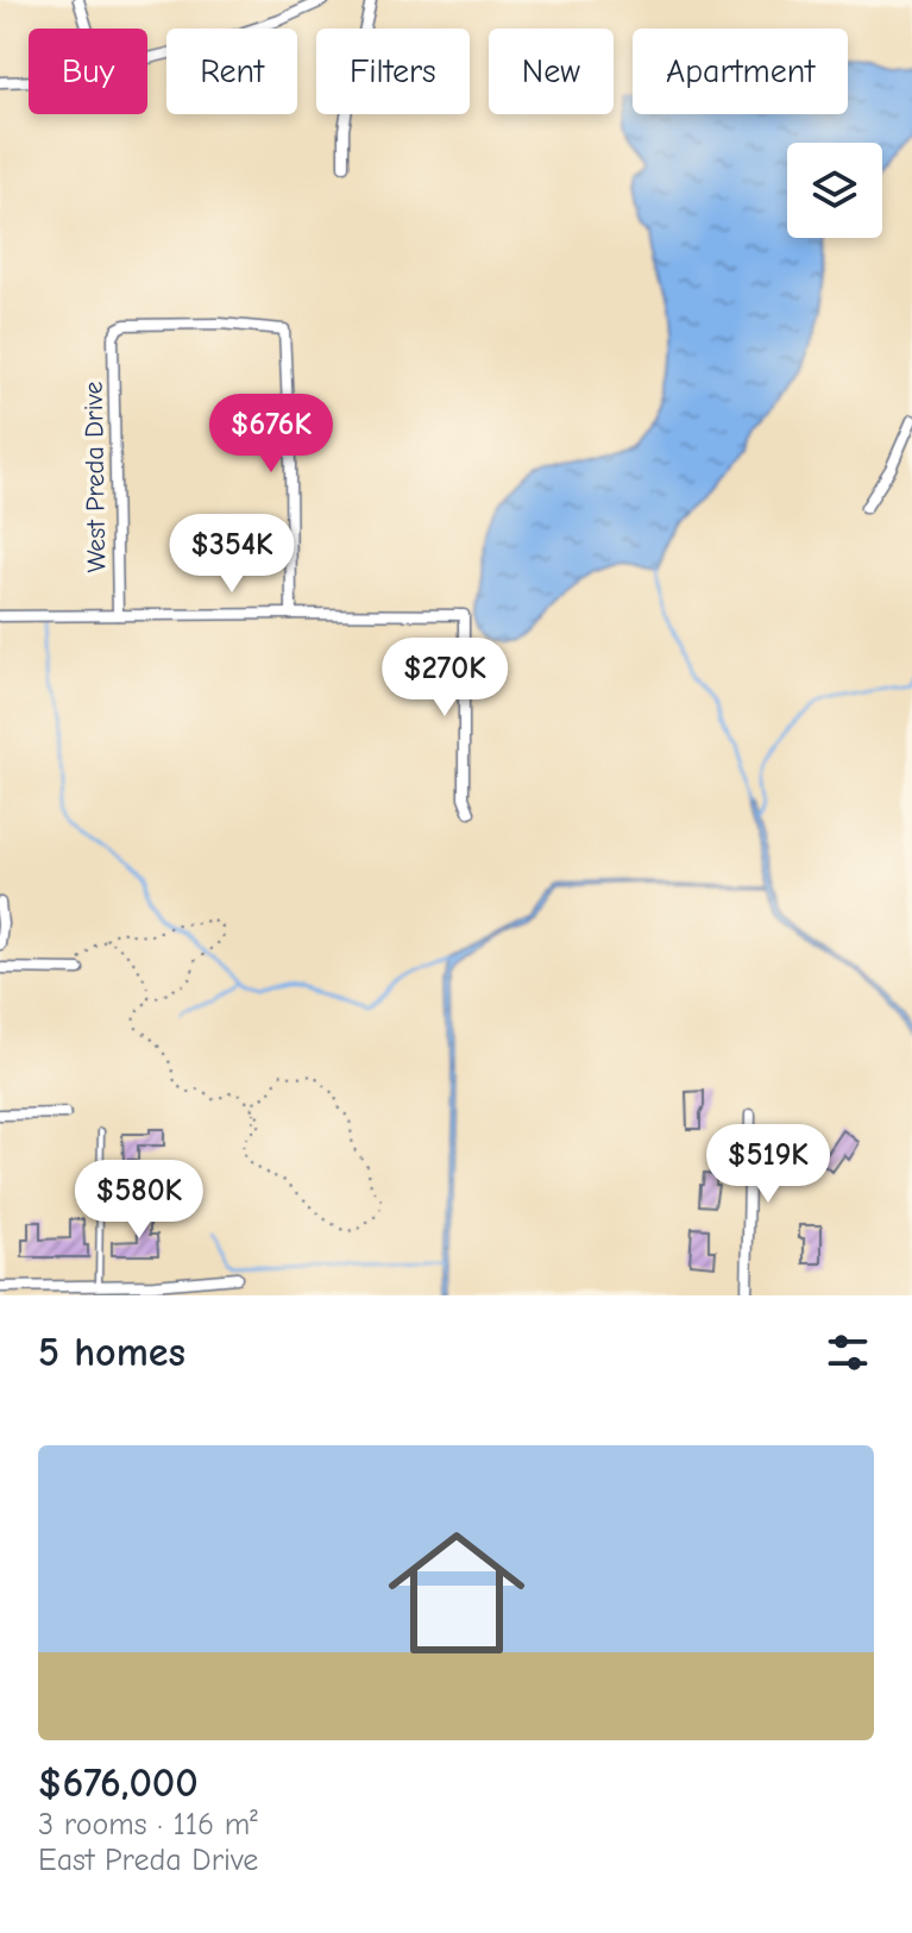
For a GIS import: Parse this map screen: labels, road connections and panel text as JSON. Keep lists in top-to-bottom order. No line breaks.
{"streets":{"street":["West Preda Drive"]},"page":{"chip":["Buy","Rent","Filters","New","Apartment"],"price":["$676K","$354K","$270K","$519K","$580K"],"heading":"5 homes","list":[{"name":"$676,000","note":"3 rooms · 116 m² · East Preda Drive"}]}}
